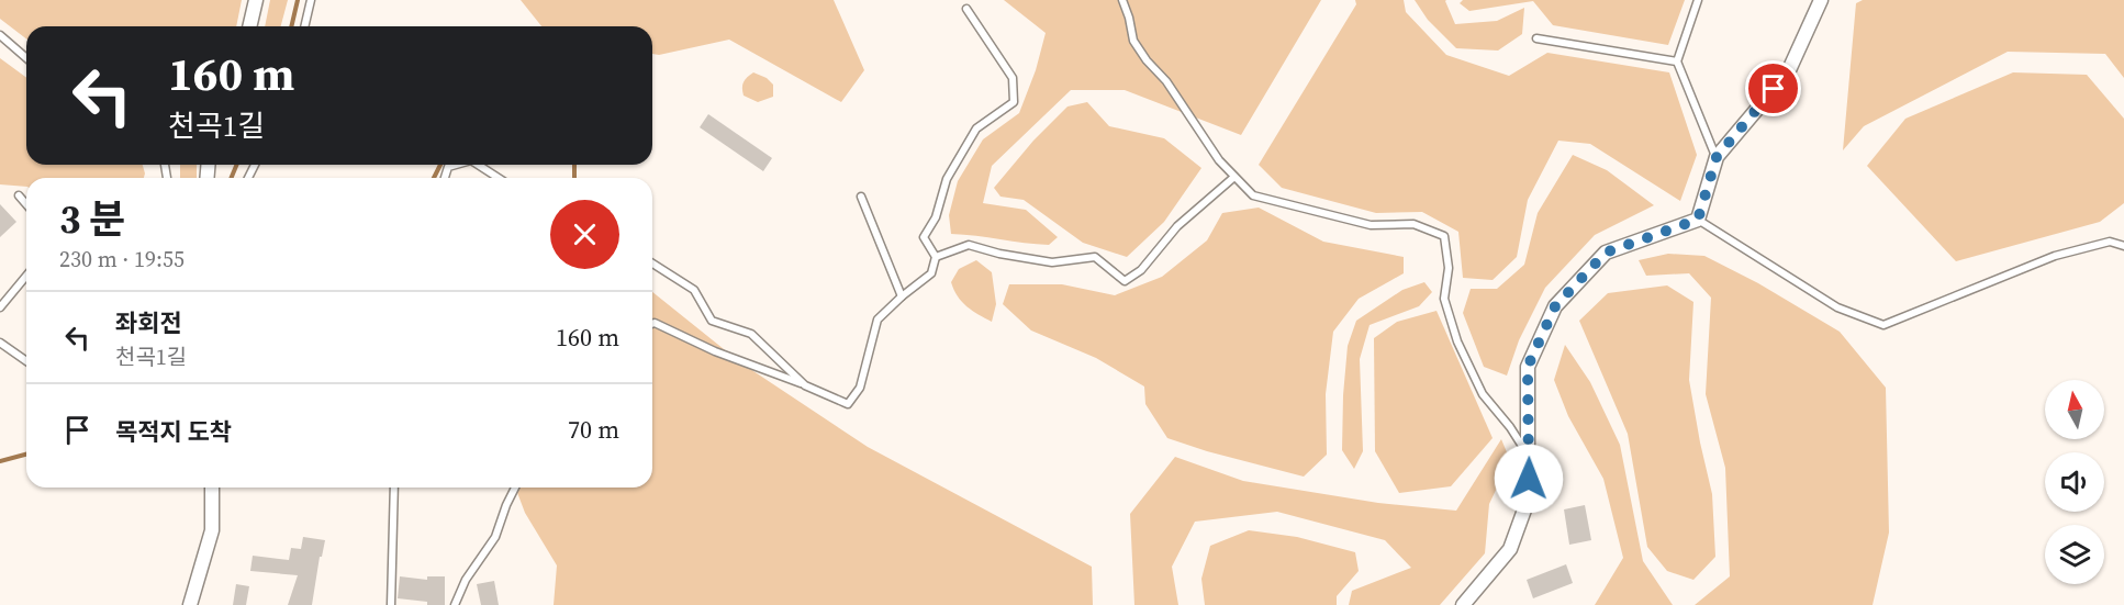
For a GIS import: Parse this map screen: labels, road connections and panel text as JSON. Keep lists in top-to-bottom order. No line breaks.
{"north":"top","page":{"turn":["160 m","천곡1길"],"heading":["3 분","230 m · 19:55"],"list":[{"name":"좌회전","note":"천곡1길","value":"160 m"},{"name":"목적지 도착","value":"70 m"}]}}
